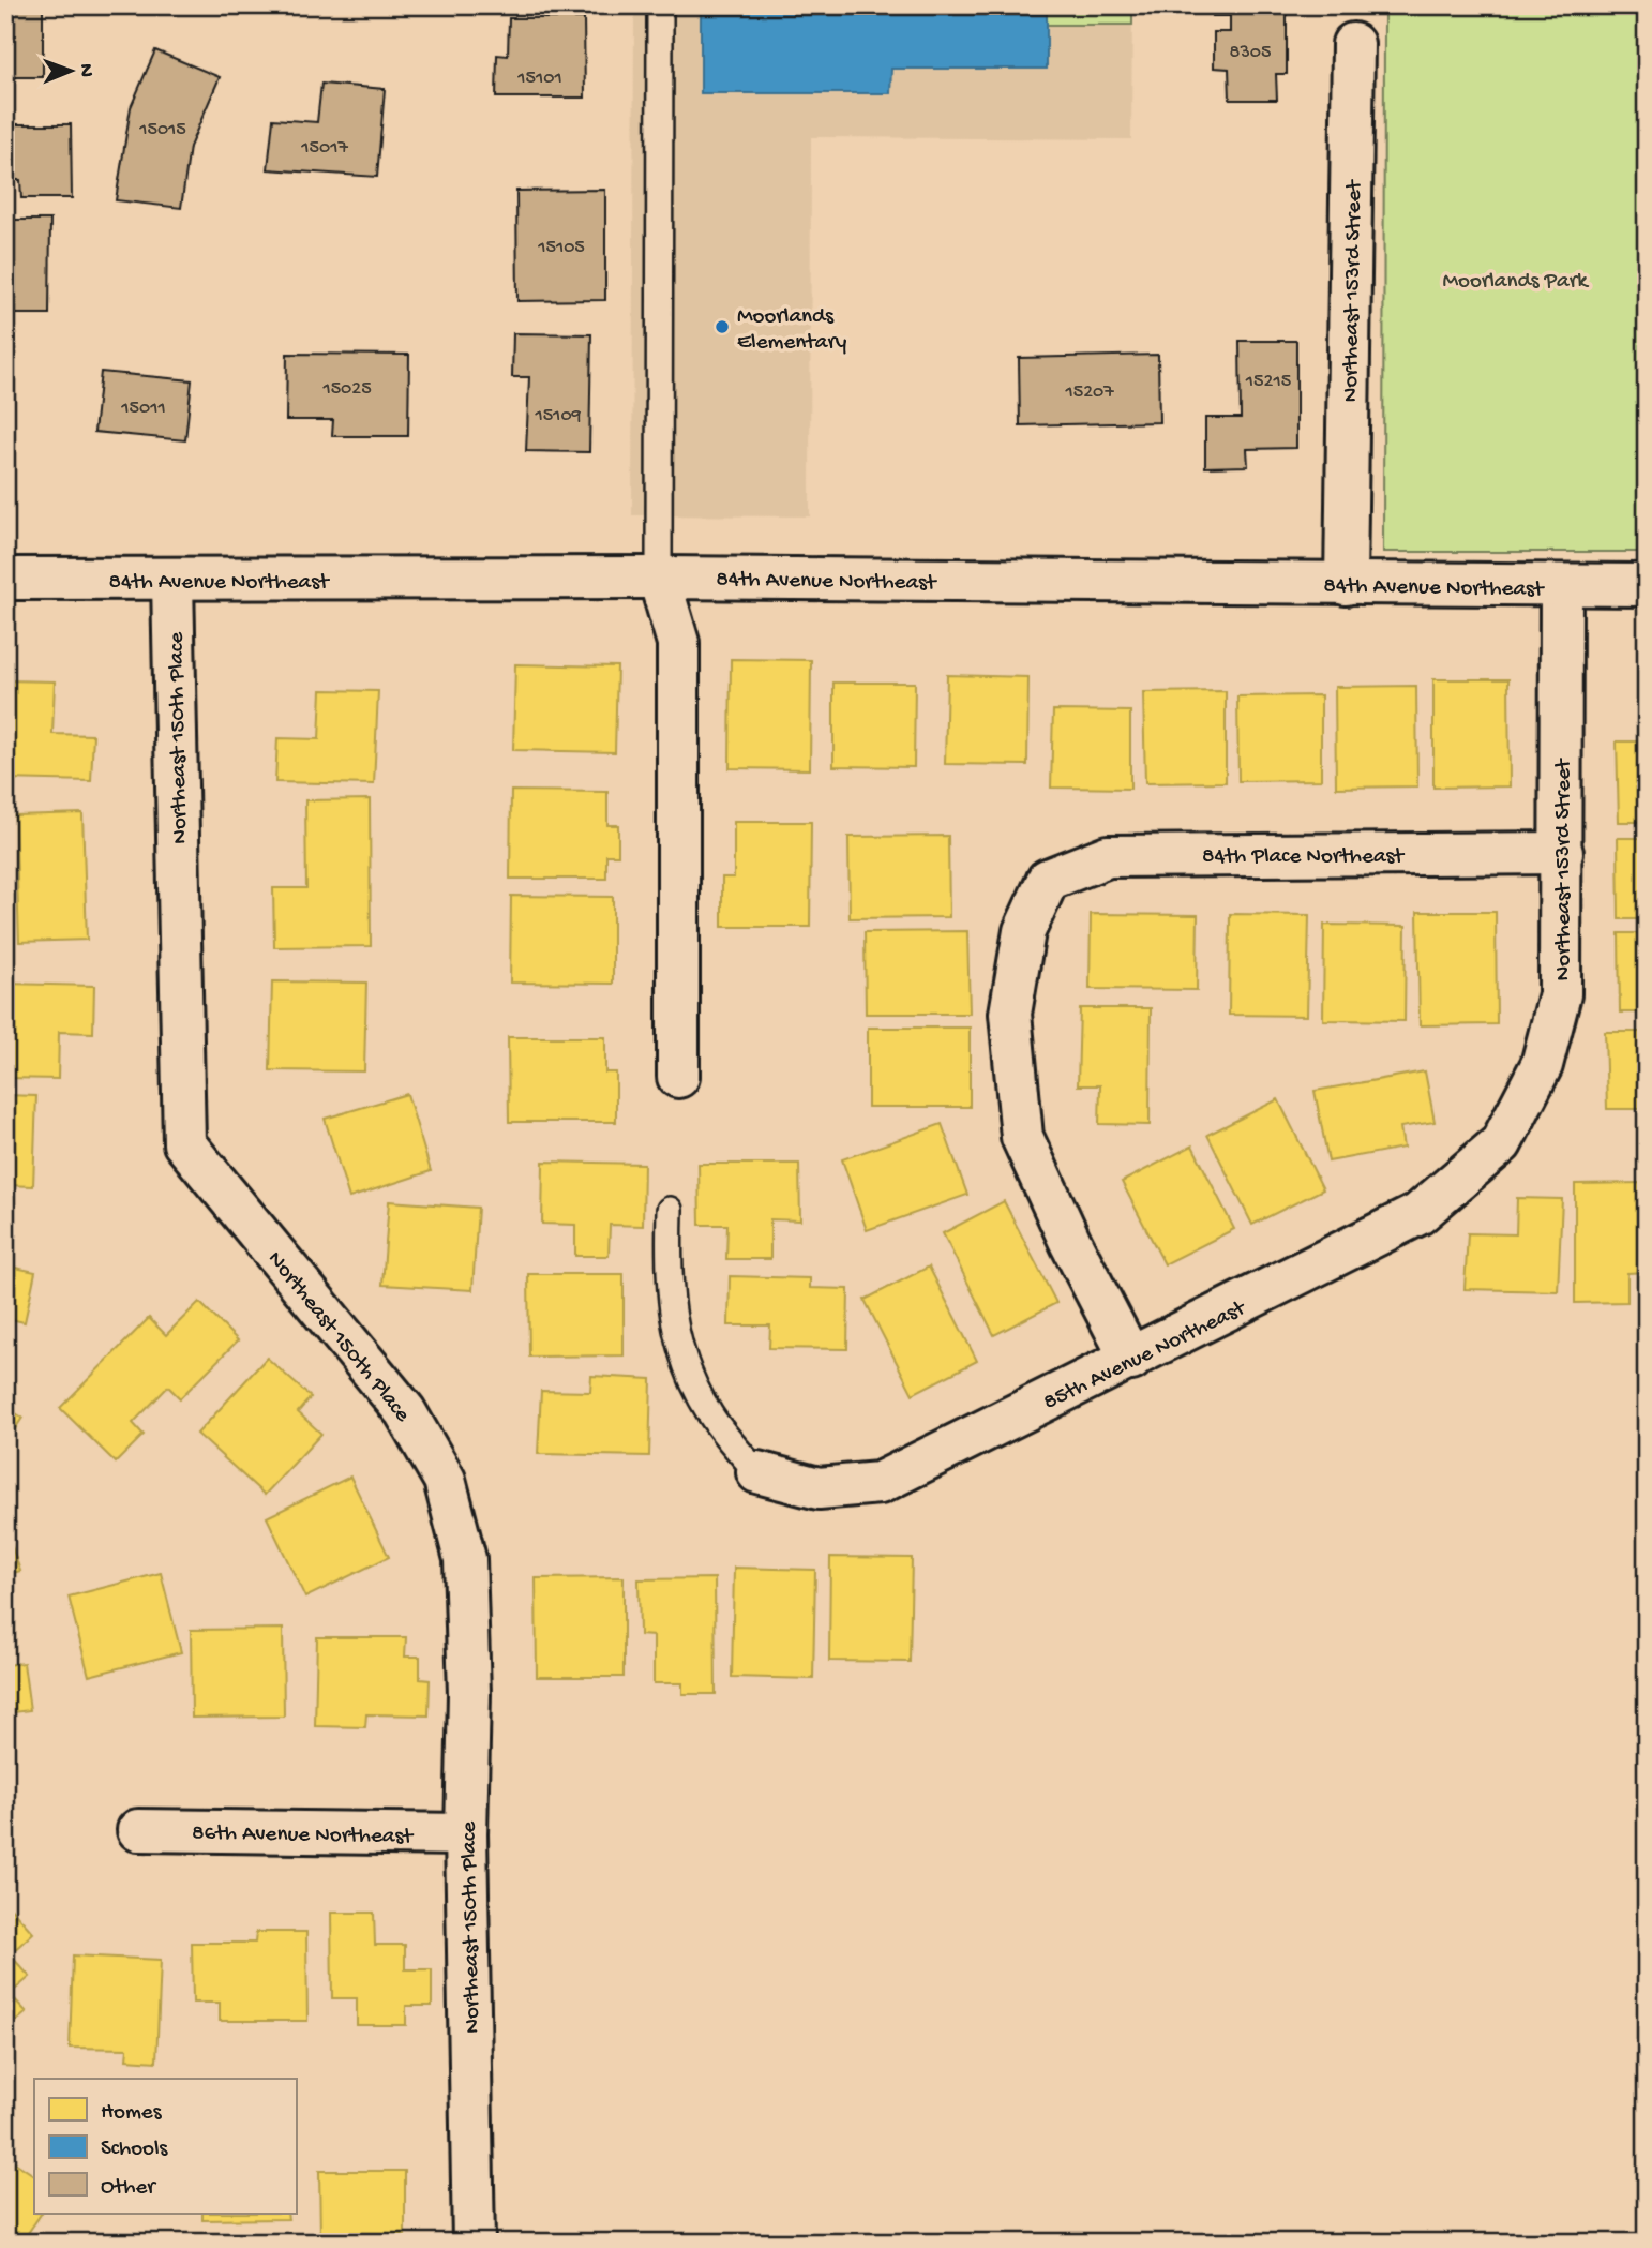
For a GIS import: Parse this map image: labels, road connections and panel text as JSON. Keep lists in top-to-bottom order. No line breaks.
{"streets":{"street":["Northeast 153rd Street","84th Avenue Northeast","Northeast 150th Place","84th Place Northeast","85th Avenue Northeast","86th Avenue Northeast"]},"crossings":[["Northeast 153rd Street","84th Avenue Northeast"],["Northeast 153rd Street","84th Place Northeast"],["Northeast 153rd Street","85th Avenue Northeast"],["84th Avenue Northeast","Northeast 150th Place"],["Northeast 150th Place","86th Avenue Northeast"],["84th Place Northeast","85th Avenue Northeast"]],"parks":["Moorlands Park"],"places":["Moorlands Elementary"],"house_numbers":["8305","15101","15015","15017","15105","15215","15025","15207","15011","15109"],"legend":["Homes","Schools","Other"],"north":"right"}
